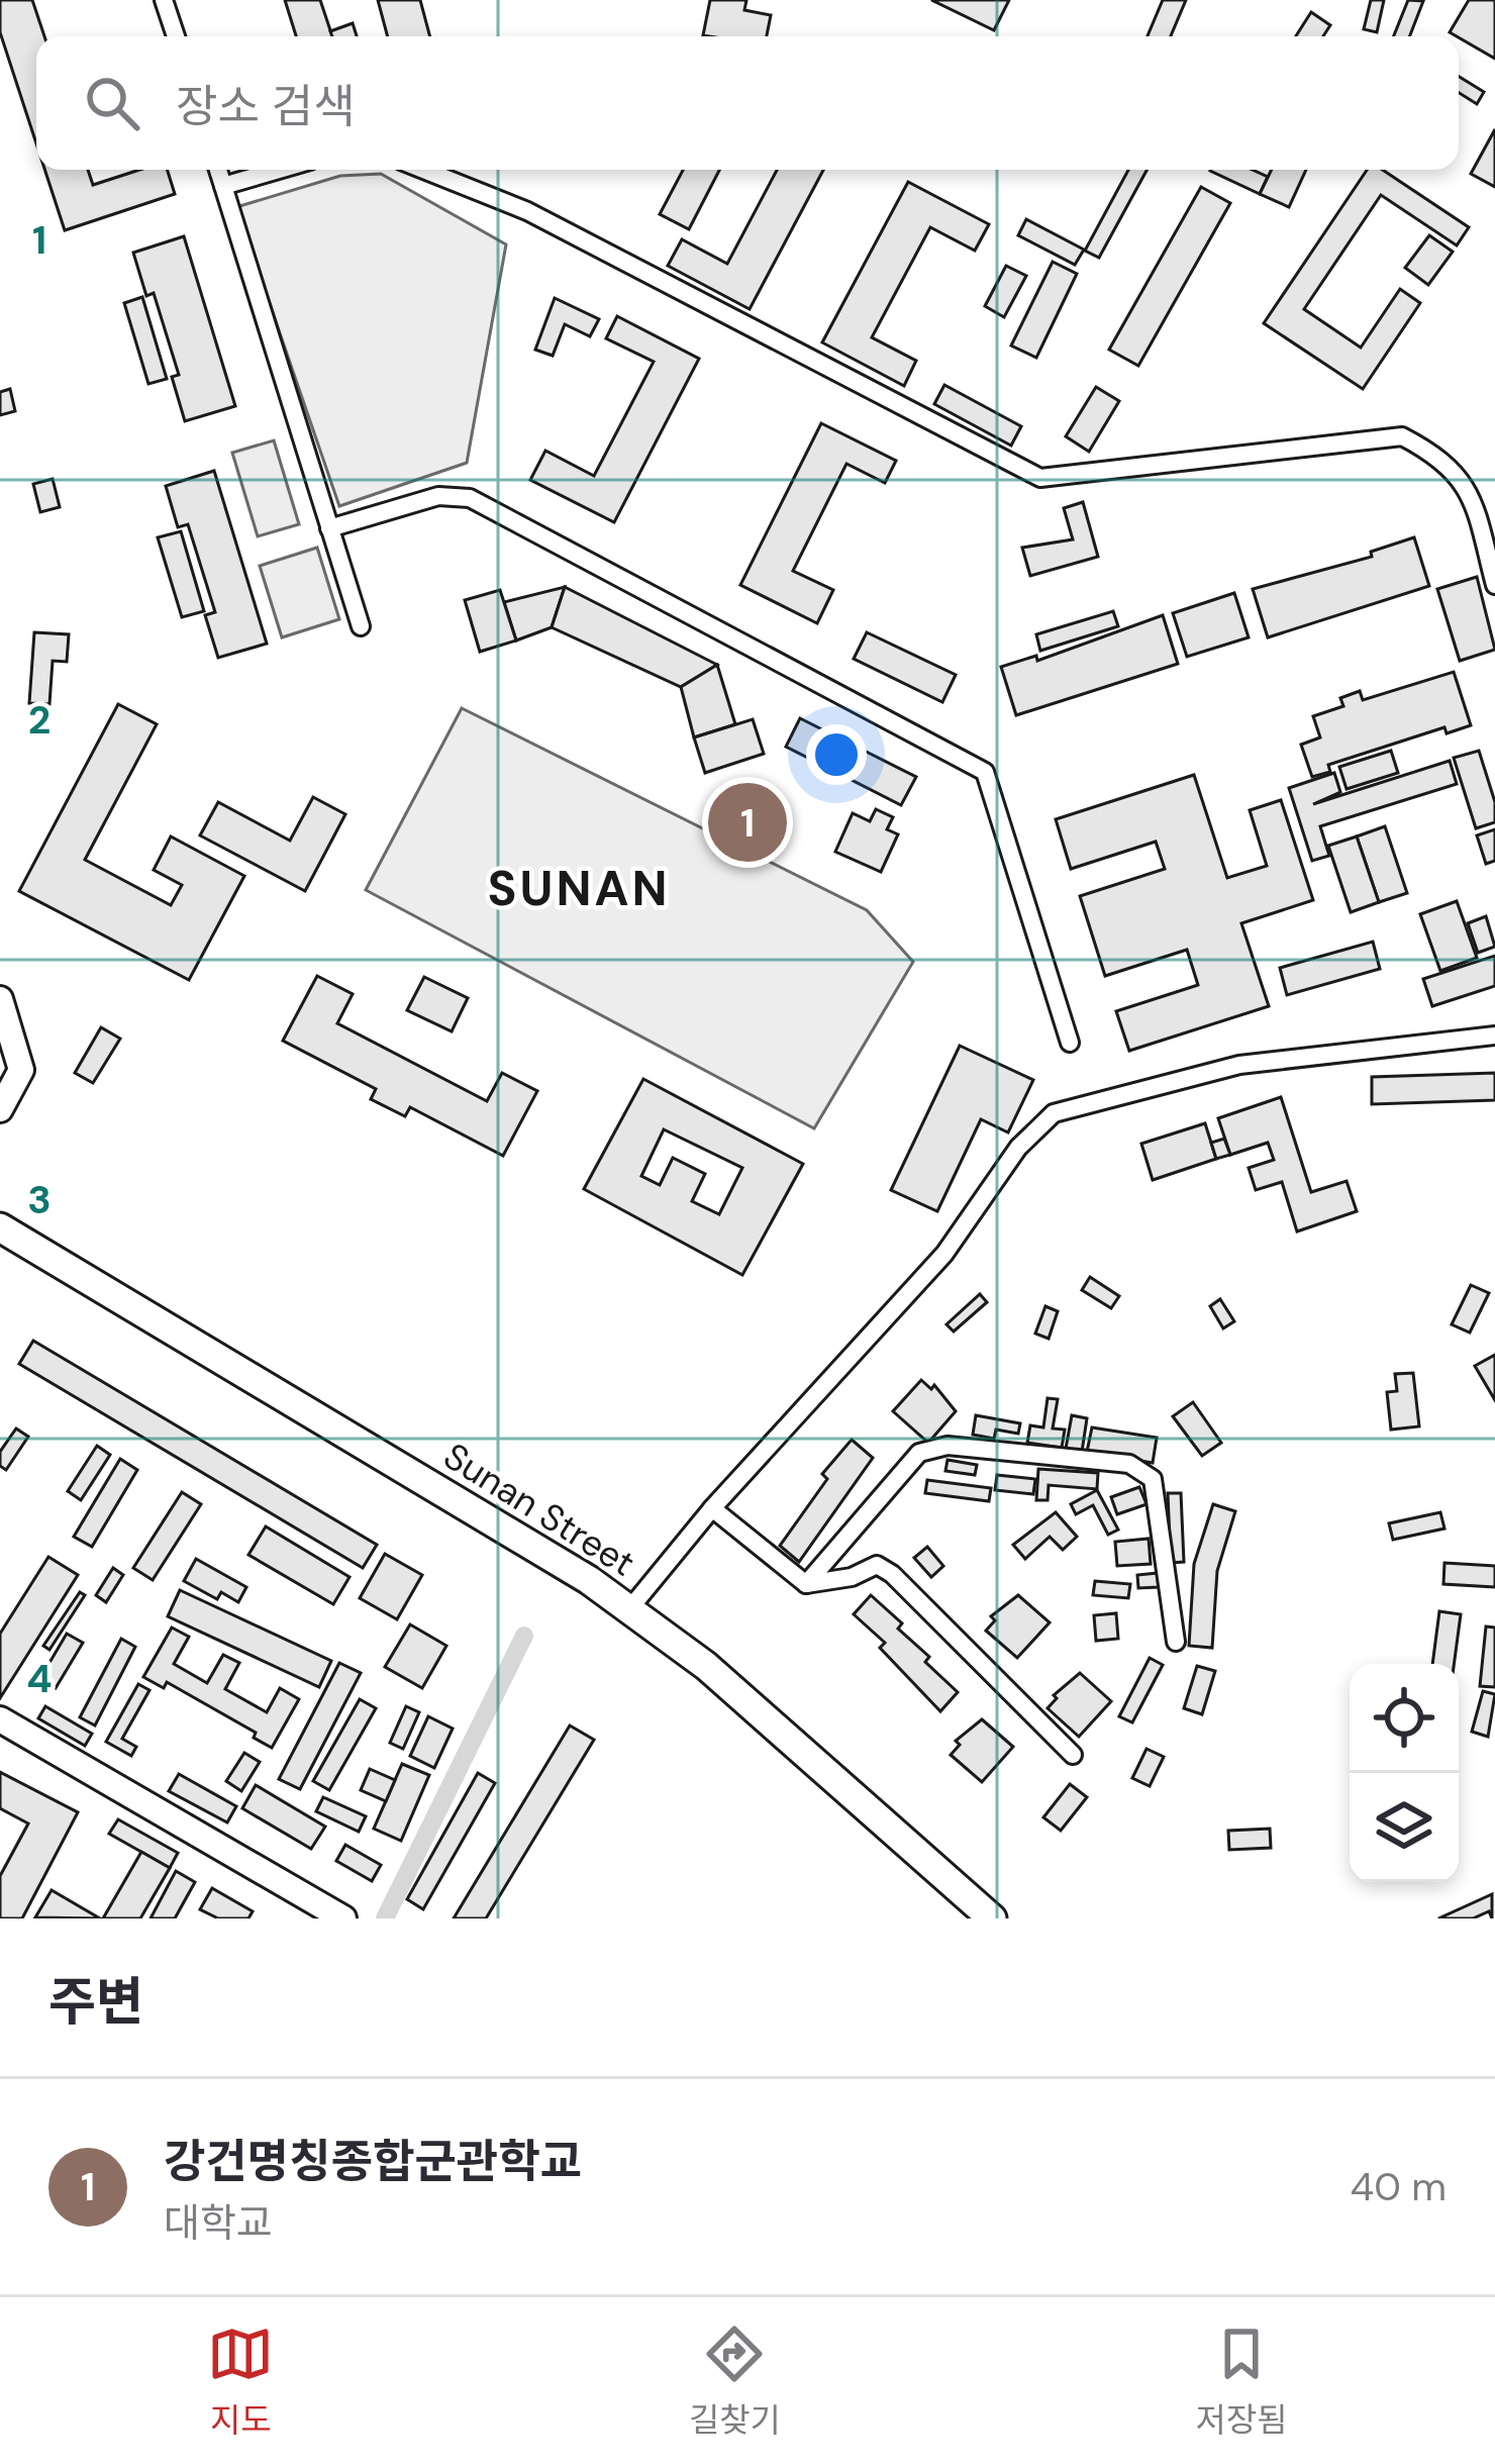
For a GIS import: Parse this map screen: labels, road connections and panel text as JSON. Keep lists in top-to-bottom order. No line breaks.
{"streets":{"main road":["Sunan Street"]},"districts":["SUNAN"],"page":{"search":"장소 검색","pins":"1","heading":"주변","list":[{"mark":"1","name":"강건명칭종합군관학교","note":"대학교","value":"40 m"}],"nav":["지도","길찾기","저장됨"]},"grid":{"rows":["1","2","3","4"]}}
